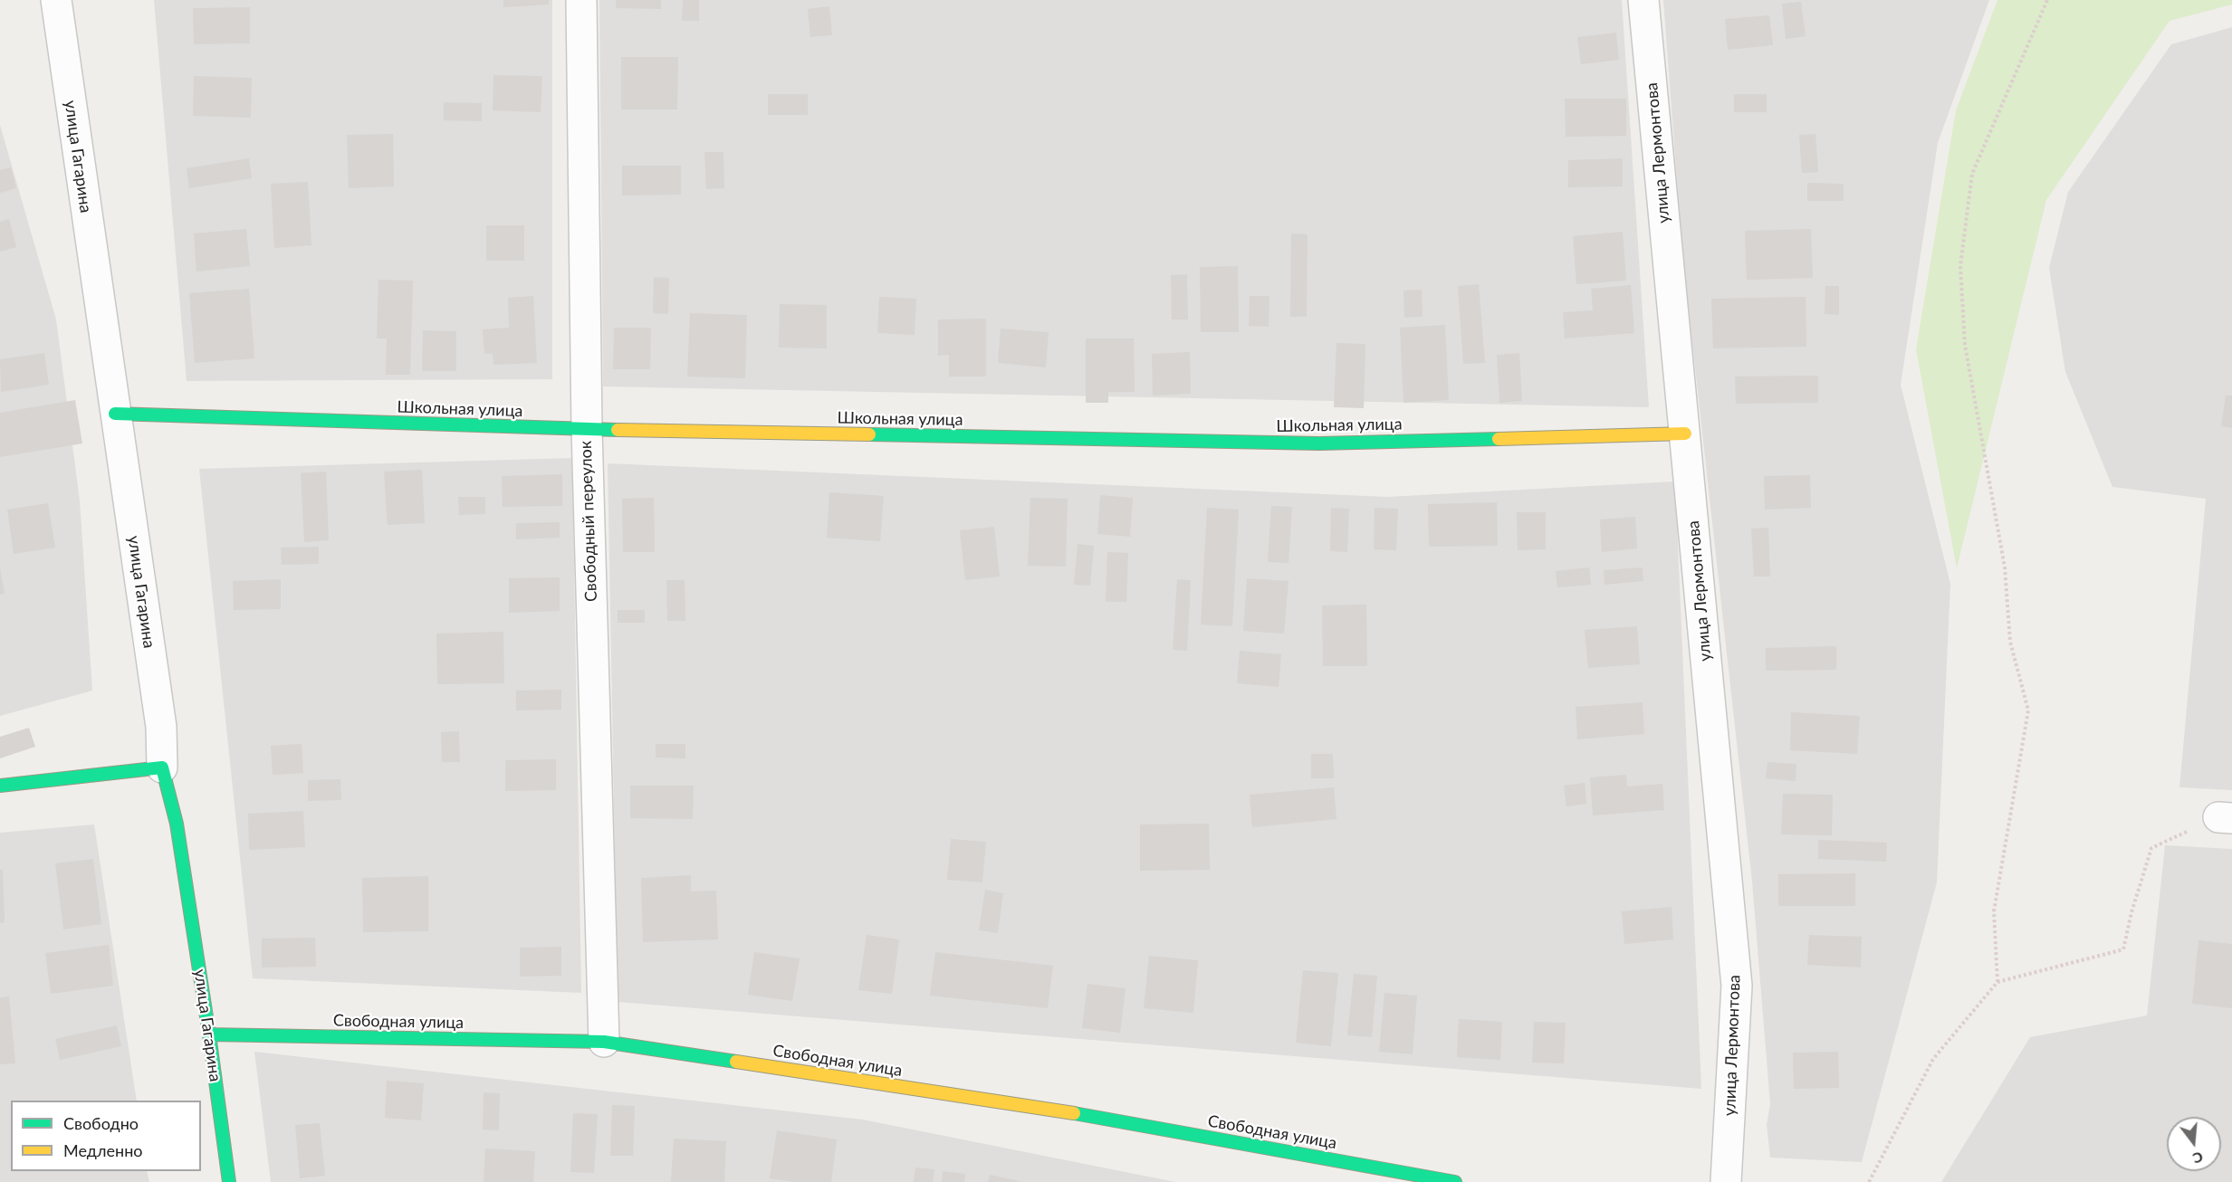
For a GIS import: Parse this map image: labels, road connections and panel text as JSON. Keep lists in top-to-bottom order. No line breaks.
{"streets":{"street":["улица Лермонтова","улица Гагарина","Школьная улица","Свободный переулок","Свободная улица"]},"crossings":[["улица Лермонтова","Школьная улица"],["улица Гагарина","Школьная улица"],["улица Гагарина","Свободная улица"],["Школьная улица","Свободный переулок"],["Свободный переулок","Свободная улица"]],"legend":["Свободно","Медленно"],"north":"bottom"}
